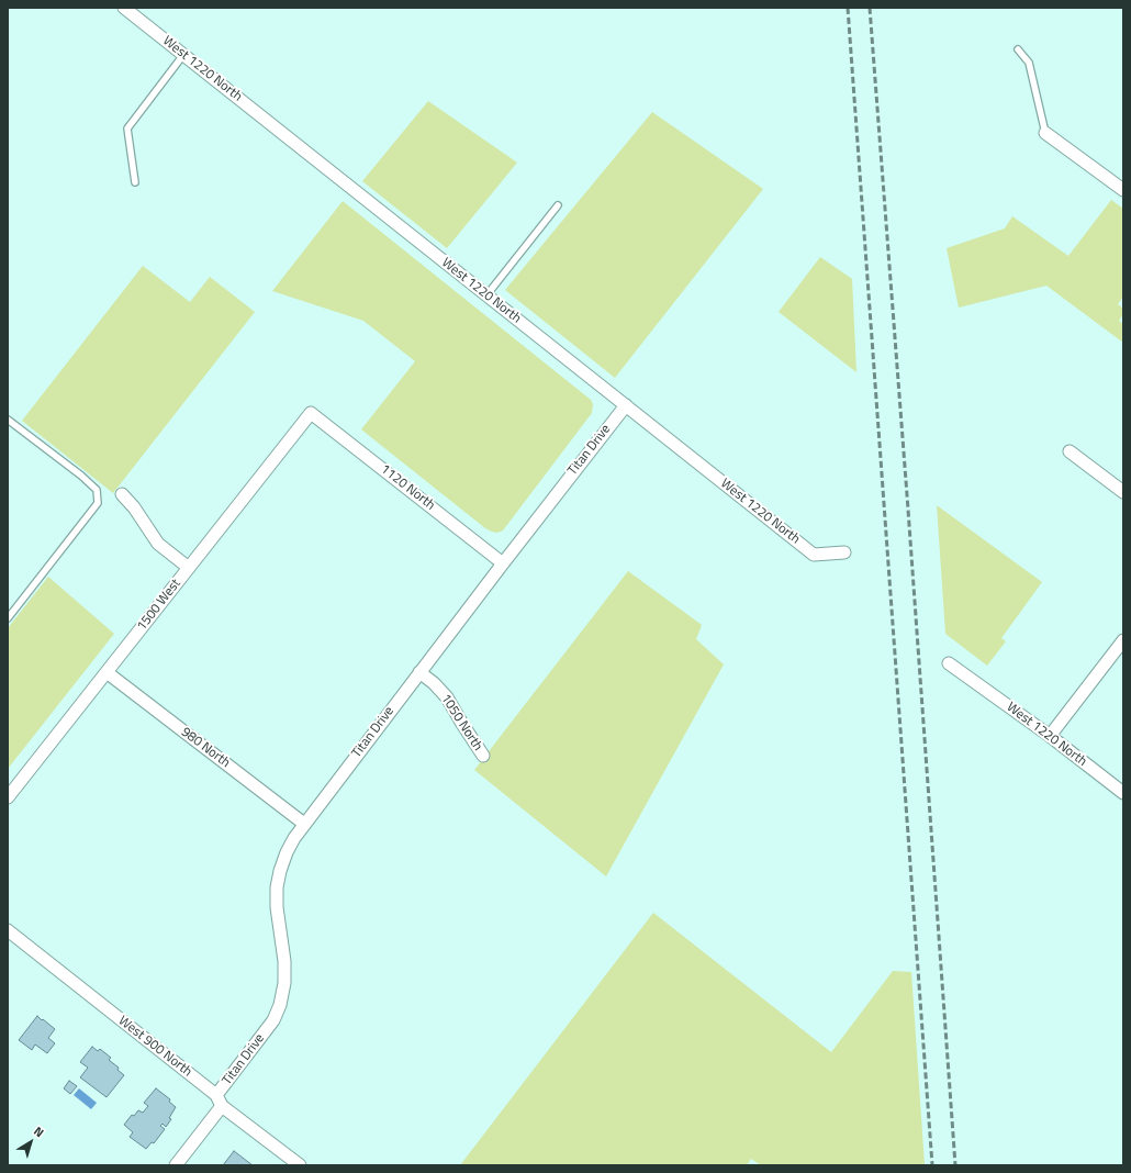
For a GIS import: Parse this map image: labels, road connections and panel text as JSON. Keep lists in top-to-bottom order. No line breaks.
{"streets":{"street":["West 1220 North","Titan Drive","1120 North","1500 West","1050 North","980 North","West 900 North"]},"crossings":[["West 1220 North","Titan Drive"],["Titan Drive","1120 North"],["Titan Drive","1050 North"],["Titan Drive","980 North"],["Titan Drive","West 900 North"],["1120 North","1500 West"],["1500 West","980 North"]],"north":"top right"}
